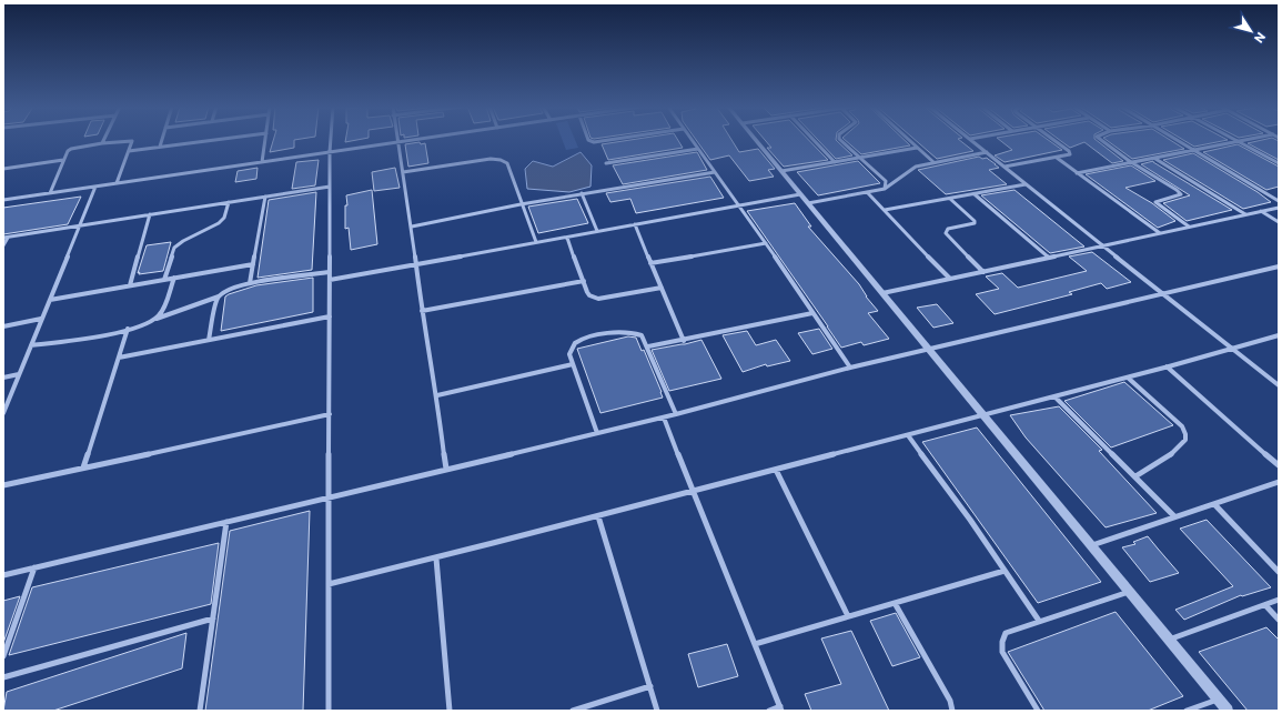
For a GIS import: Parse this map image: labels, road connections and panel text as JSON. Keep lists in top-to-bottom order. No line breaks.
{"north":"bottom right"}
